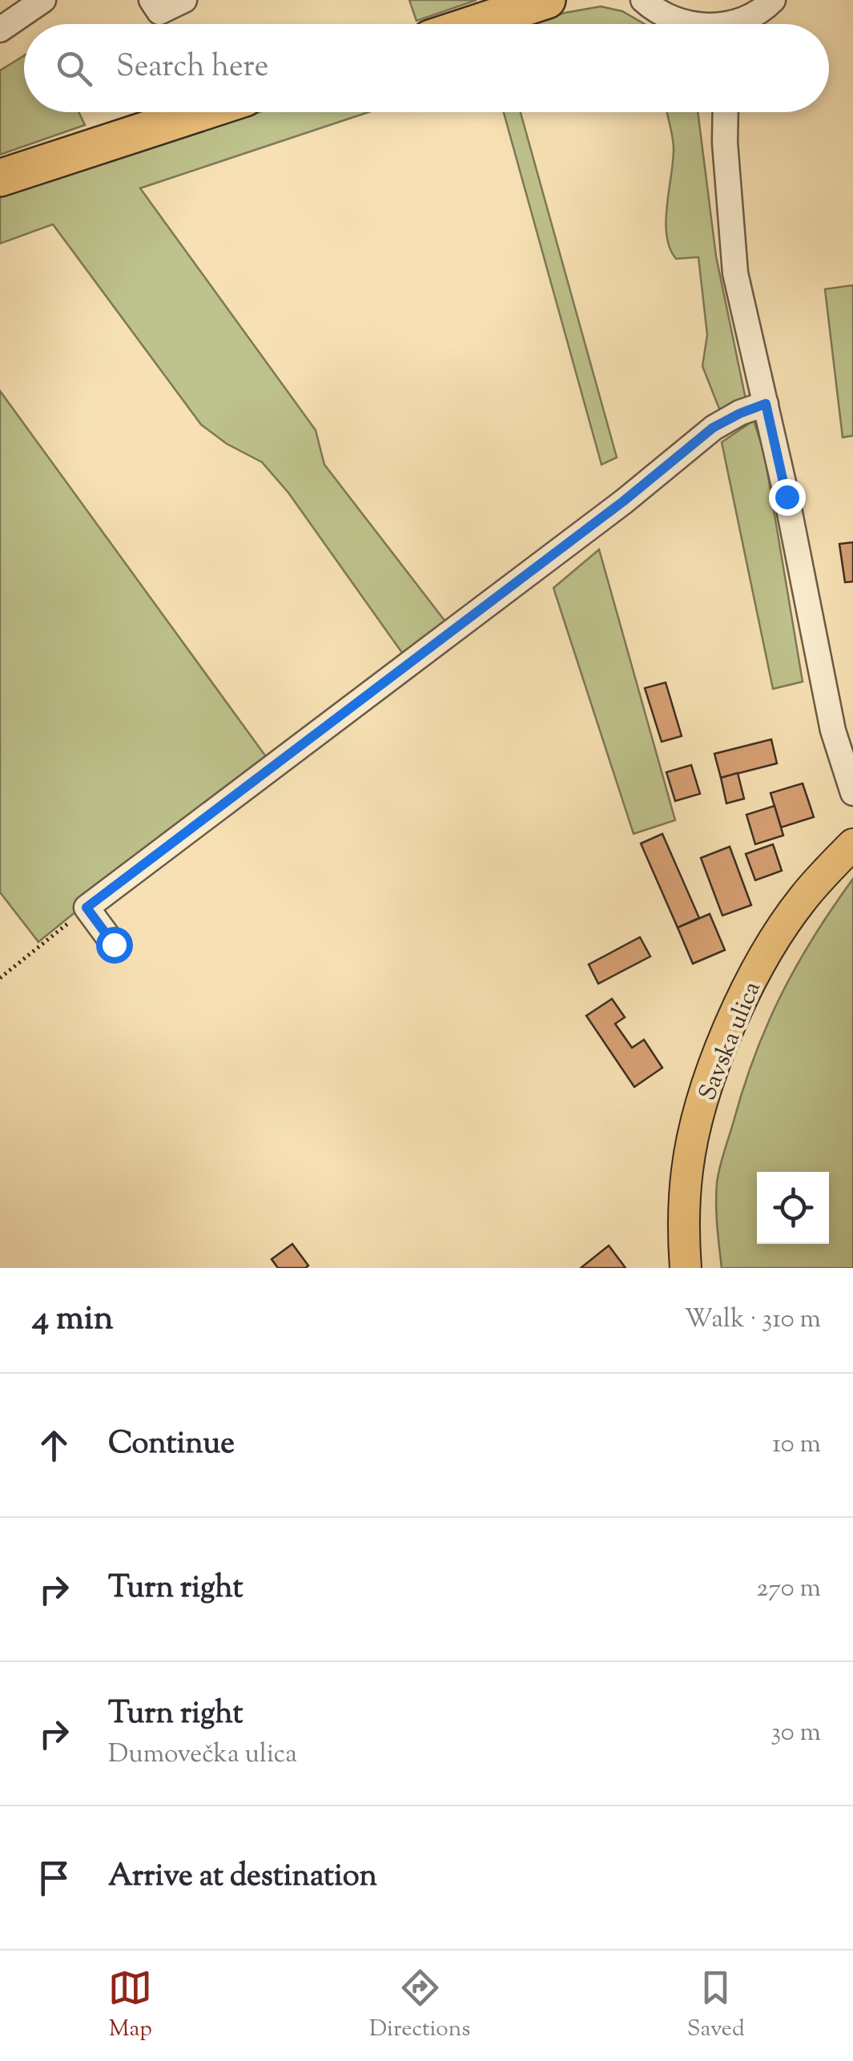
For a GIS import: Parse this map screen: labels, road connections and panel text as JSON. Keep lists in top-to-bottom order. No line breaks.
{"streets":{"main road":["Savska ulica"]},"page":{"search":"Search here","heading":["4 min","Walk · 310 m"],"list":[["Continue","10 m"],["Turn right","270 m"],["Turn right","Dumovečka ulica","30 m"],"Arrive at destination"],"nav":["Map","Directions","Saved"]}}
